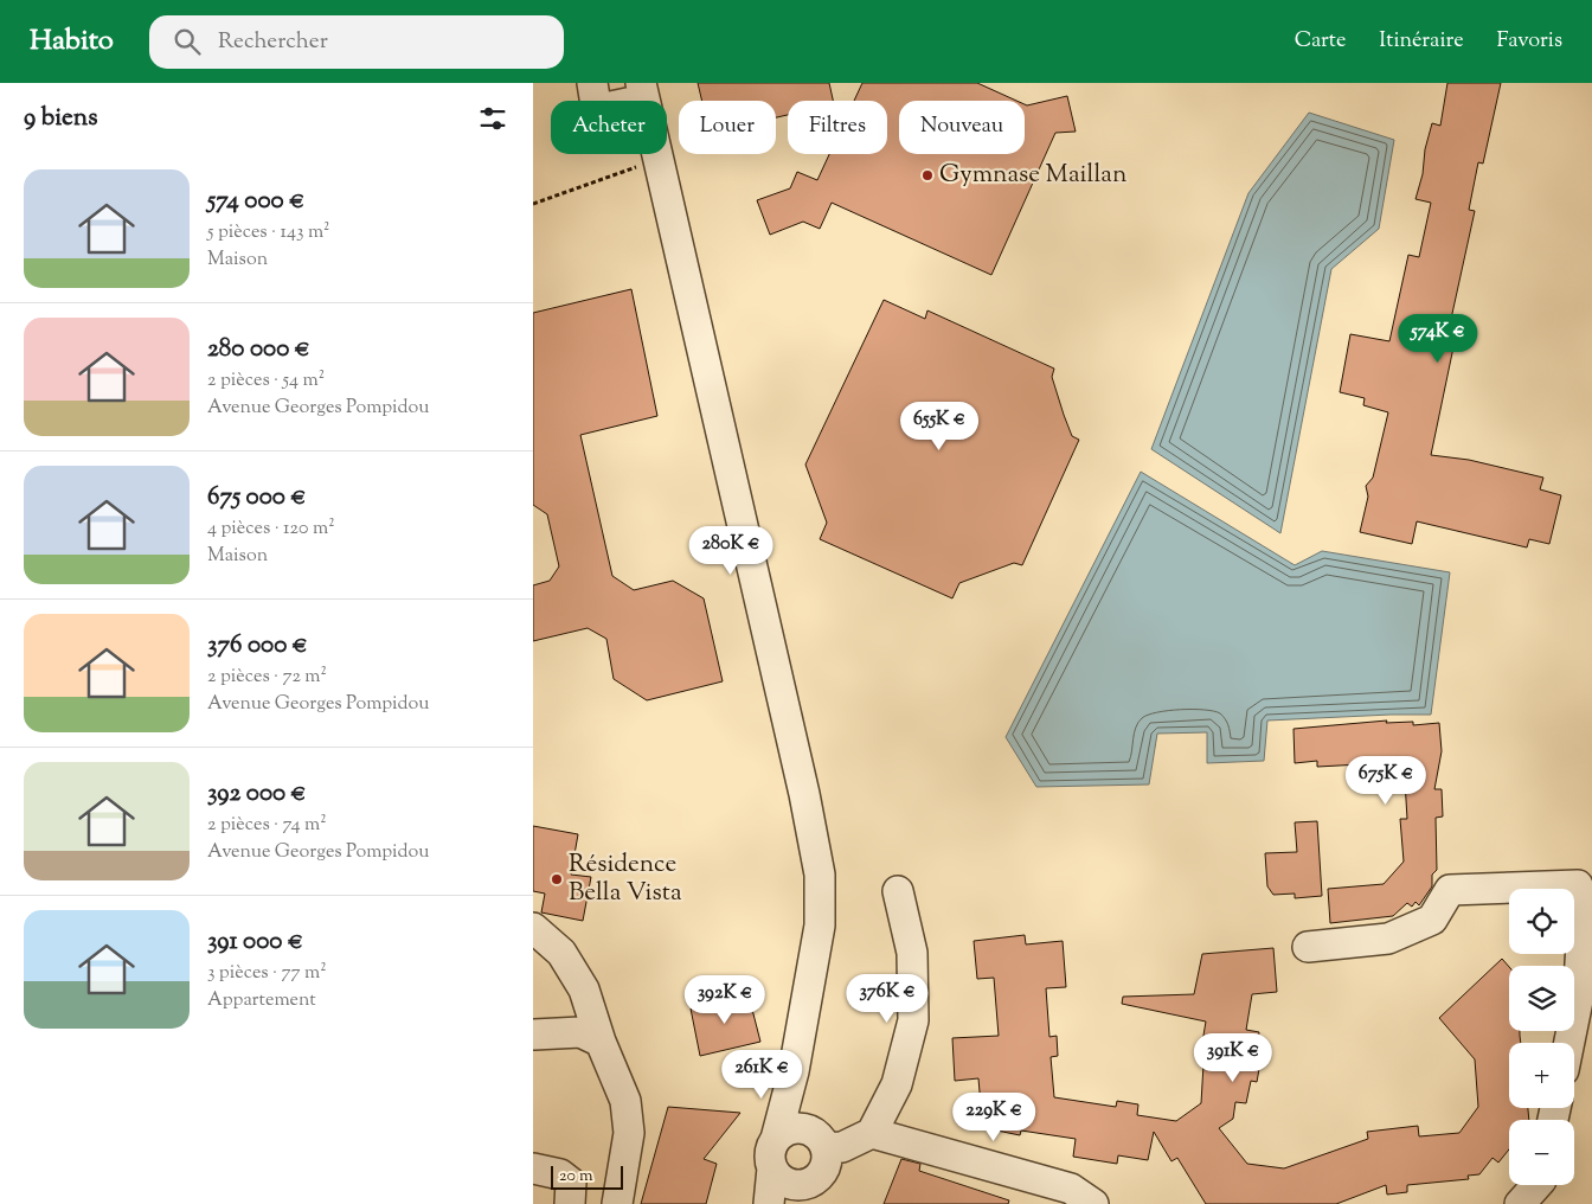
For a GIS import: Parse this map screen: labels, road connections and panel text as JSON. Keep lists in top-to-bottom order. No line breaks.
{"places":["Gymnase Maillan","Résidence Bella Vista"],"scale_bar":"20 m","page":{"header":"Habito","search":"Rechercher","nav":["Carte","Itinéraire","Favoris"],"heading":"9 biens","chip":["Acheter","Louer","Filtres","Nouveau"],"list":[{"name":"574 000 €","note":"5 pièces · 143 m² · Maison"},{"name":"280 000 €","note":"2 pièces · 54 m² · Avenue Georges Pompidou"},{"name":"675 000 €","note":"4 pièces · 120 m² · Maison"},{"name":"376 000 €","note":"2 pièces · 72 m² · Avenue Georges Pompidou"},{"name":"392 000 €","note":"2 pièces · 74 m² · Avenue Georges Pompidou"},{"name":"391 000 €","note":"3 pièces · 77 m² · Appartement"}],"price":["574K €","655K €","280K €","675K €","376K €","392K €","391K €","261K €","229K €"],"map_buttons":["+","−"],"scale":"20 m"}}
